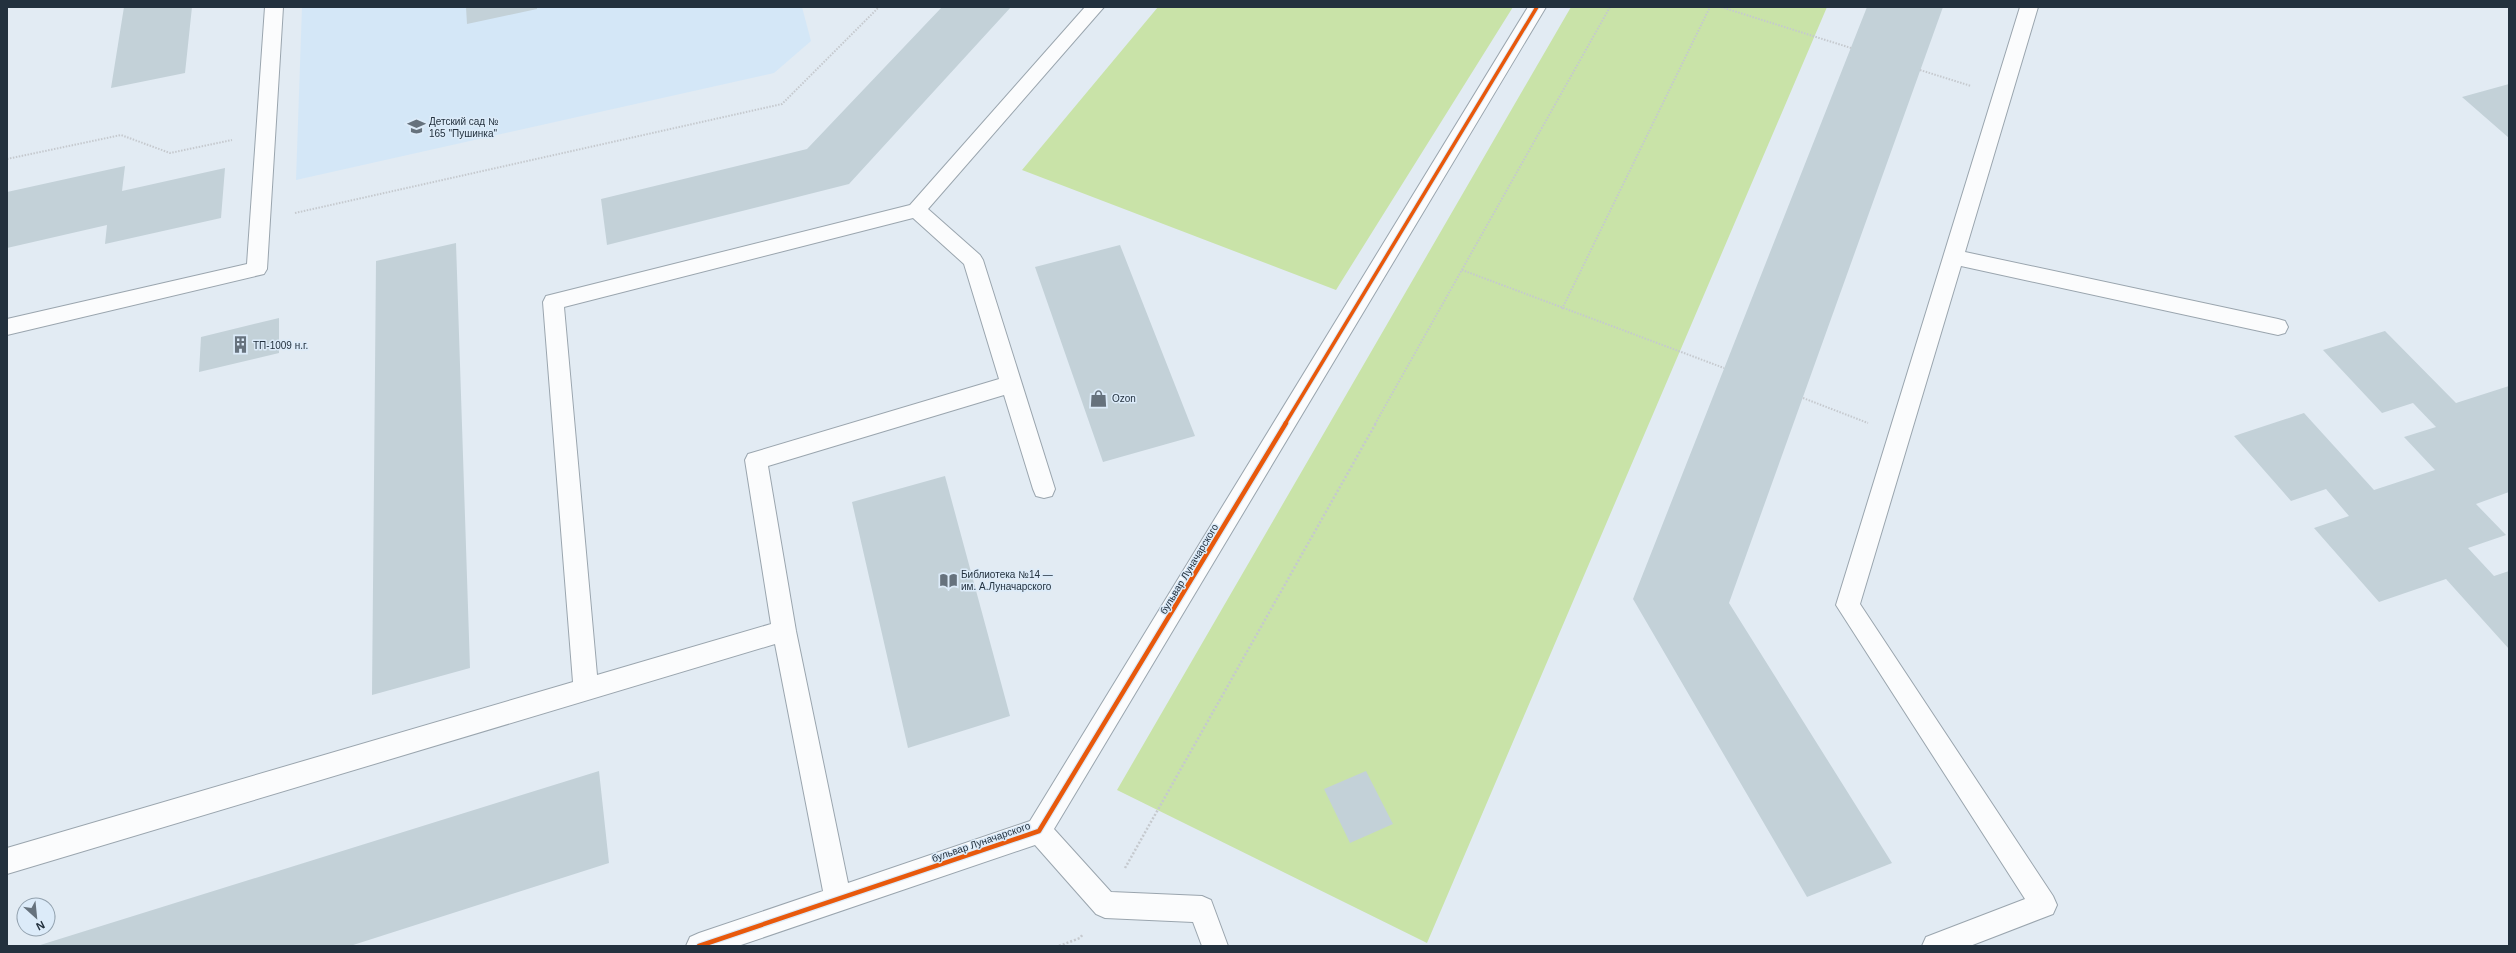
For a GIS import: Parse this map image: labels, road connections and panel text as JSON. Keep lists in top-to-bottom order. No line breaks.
{"streets":{"street":["бульвар Луначарского"]},"places":{"school or university":["Детский сад № 165 \"Пушинка\""],"building":["ТП-1009 н.г."],"shop":["Ozon"],"library":["Библиотека №14 — им. А.Луначарского"]},"north":"bottom right"}
